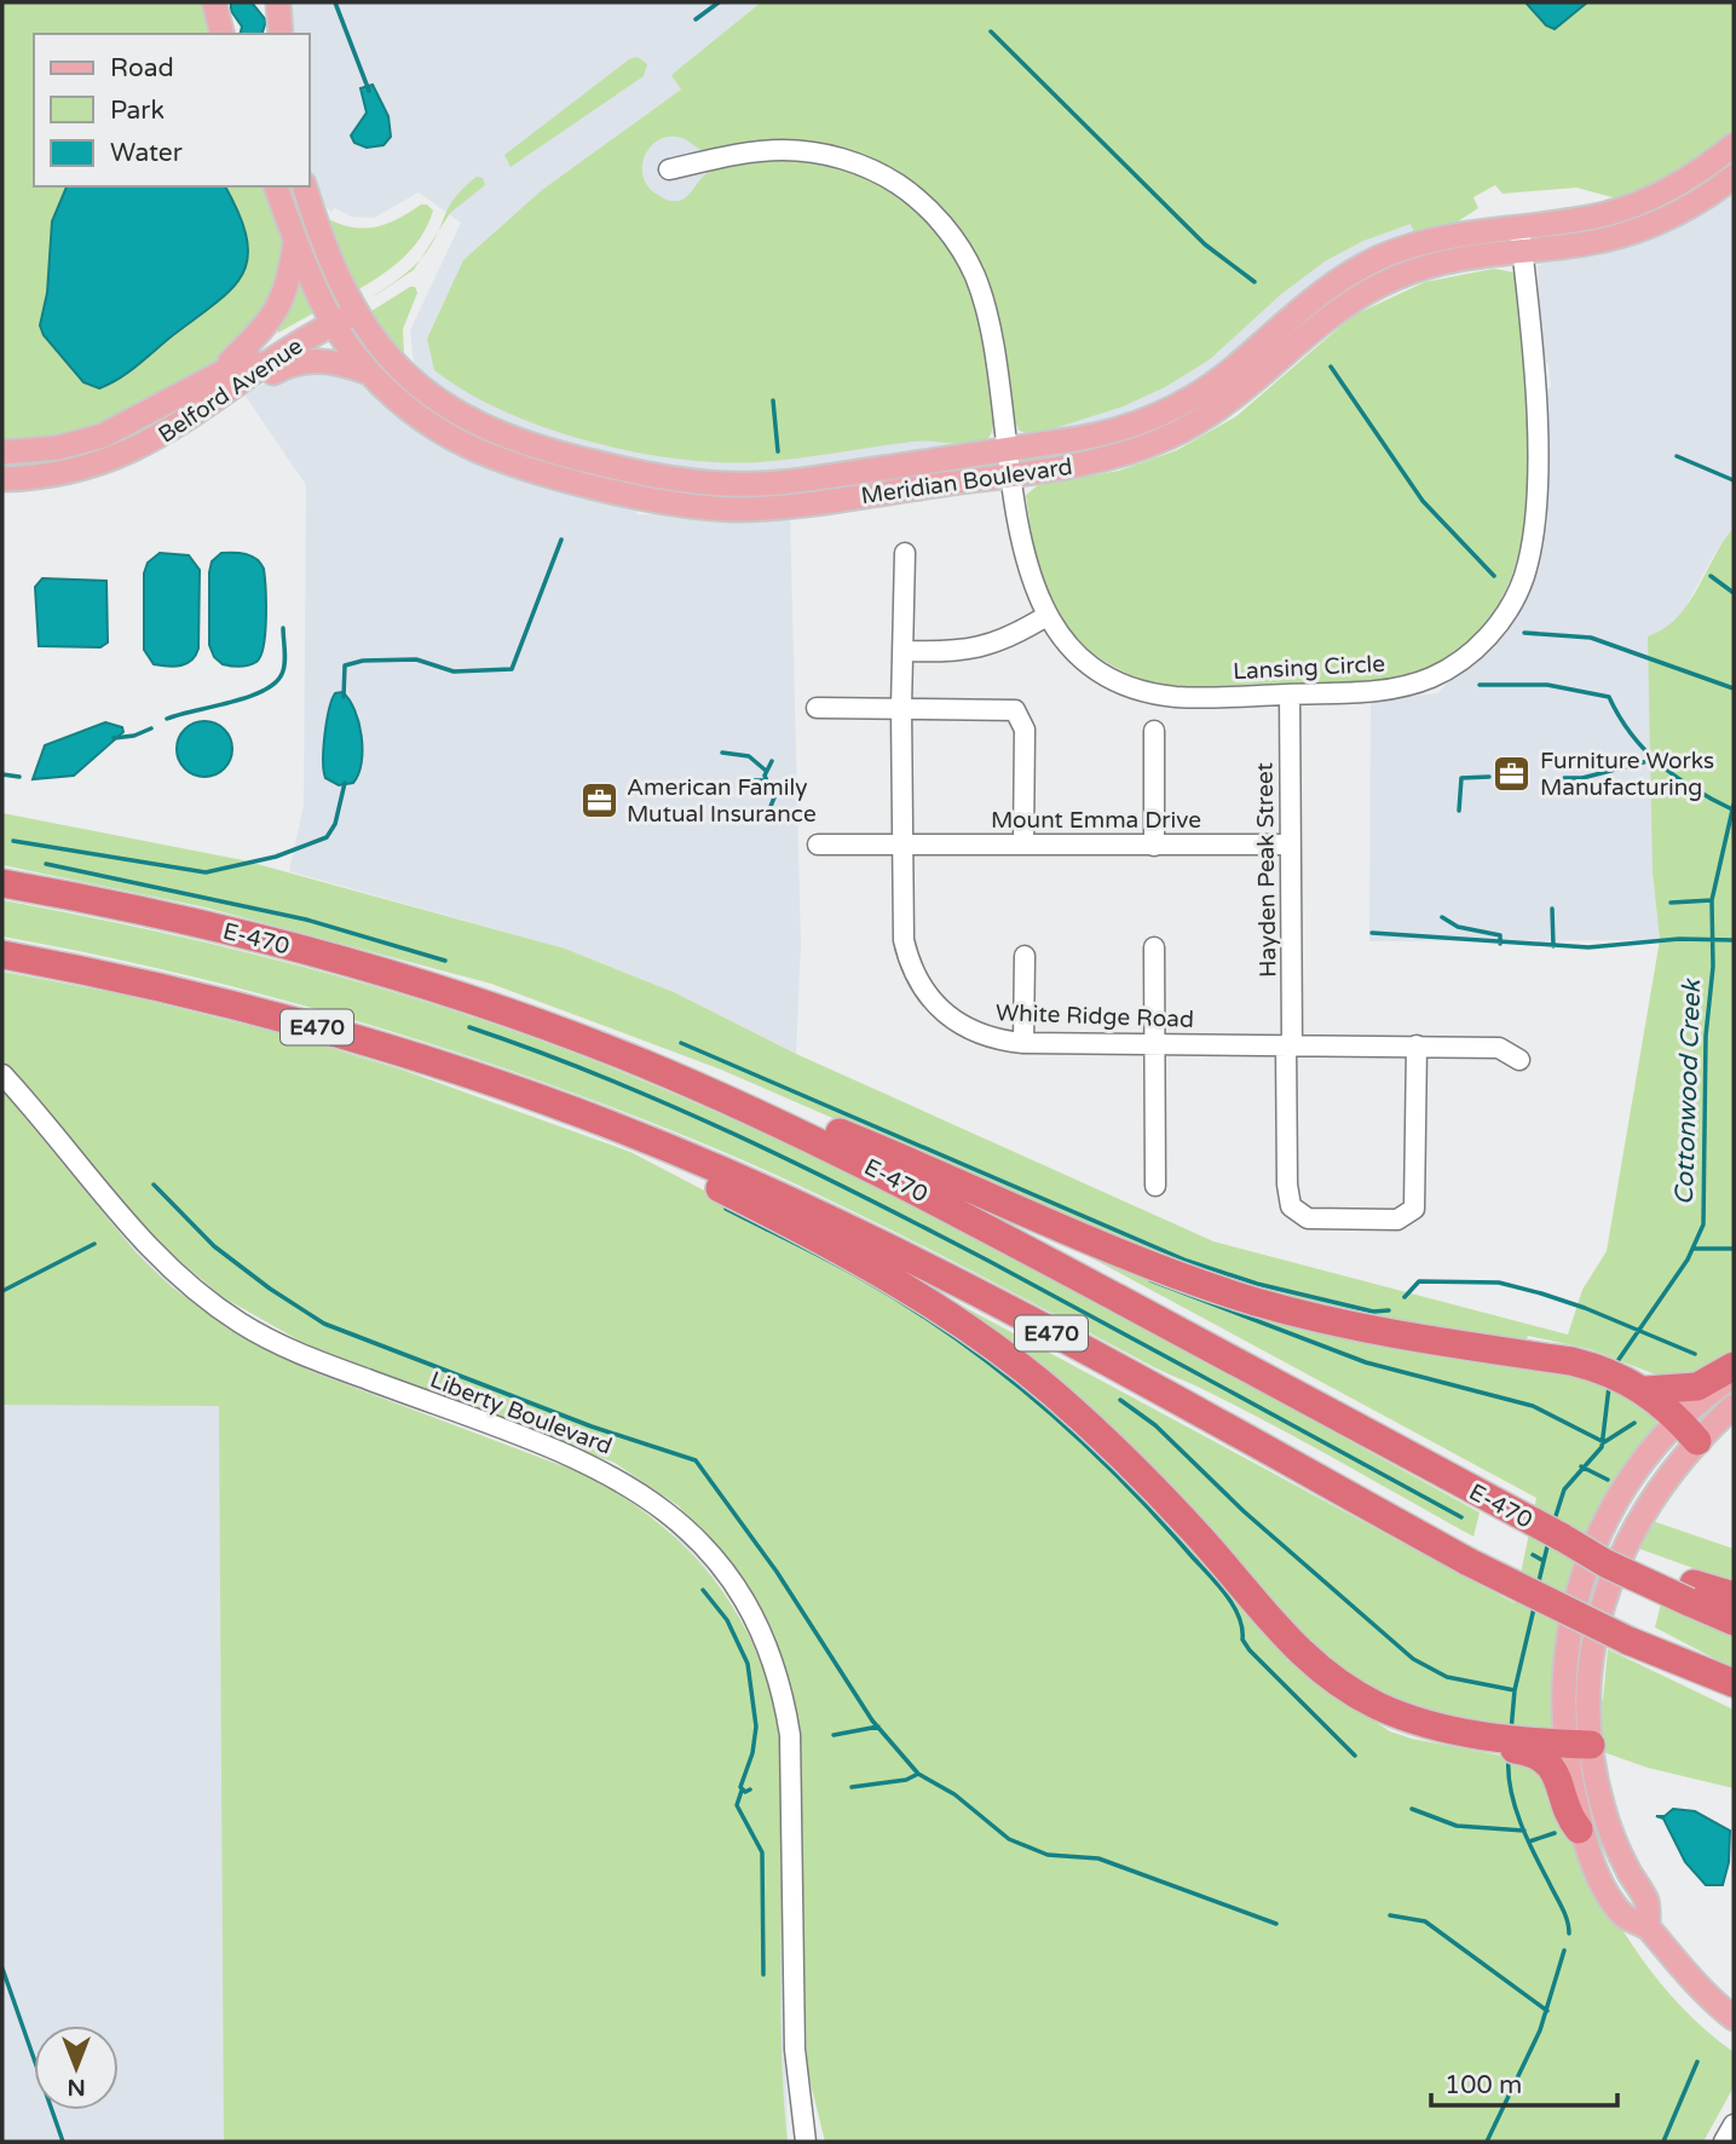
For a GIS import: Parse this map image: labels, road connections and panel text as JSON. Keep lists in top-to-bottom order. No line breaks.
{"streets":{"highway":["E-470","E470"],"main road":["Belford Avenue","Meridian Boulevard"],"street":["Lansing Circle","Mount Emma Drive","Hayden Peak Street","White Ridge Road","Liberty Boulevard"]},"crossings":[["Belford Avenue","Meridian Boulevard"],["Meridian Boulevard","Lansing Circle"],["Lansing Circle","Hayden Peak Street"],["Mount Emma Drive","Hayden Peak Street"],["Mount Emma Drive","White Ridge Road"],["Hayden Peak Street","White Ridge Road"]],"water":["Cottonwood Creek"],"places":{"office":["Furniture Works Manufacturing","American Family Mutual Insurance"]},"legend":["Road","Park","Water"],"scale_bar":"100 m","north":"bottom"}
